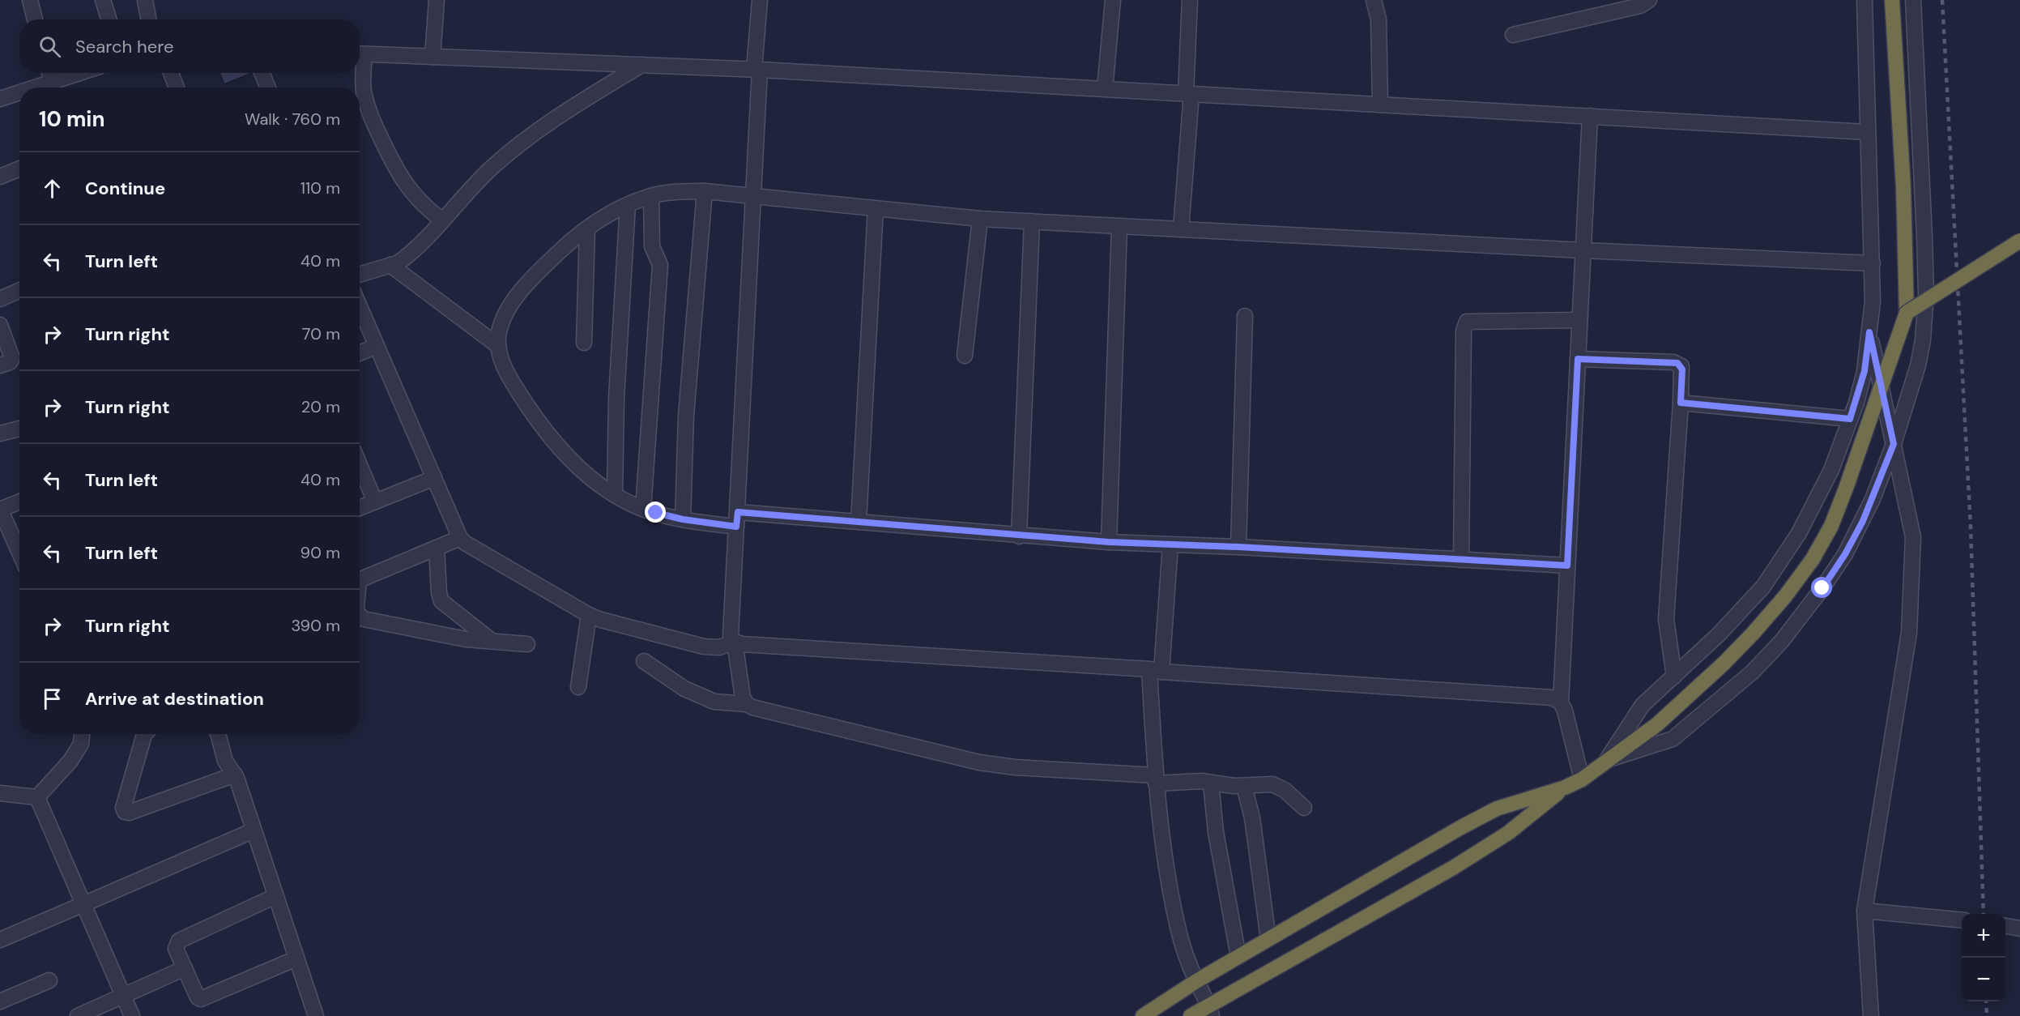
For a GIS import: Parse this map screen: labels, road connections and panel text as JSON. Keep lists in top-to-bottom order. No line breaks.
{"page":{"search":"Search here","heading":["10 min","Walk · 760 m"],"list":[["Continue","110 m"],["Turn left","40 m"],["Turn right","70 m"],["Turn right","20 m"],["Turn left","40 m"],["Turn left","90 m"],["Turn right","390 m"],"Arrive at destination"],"map_buttons":["+","−"]}}
